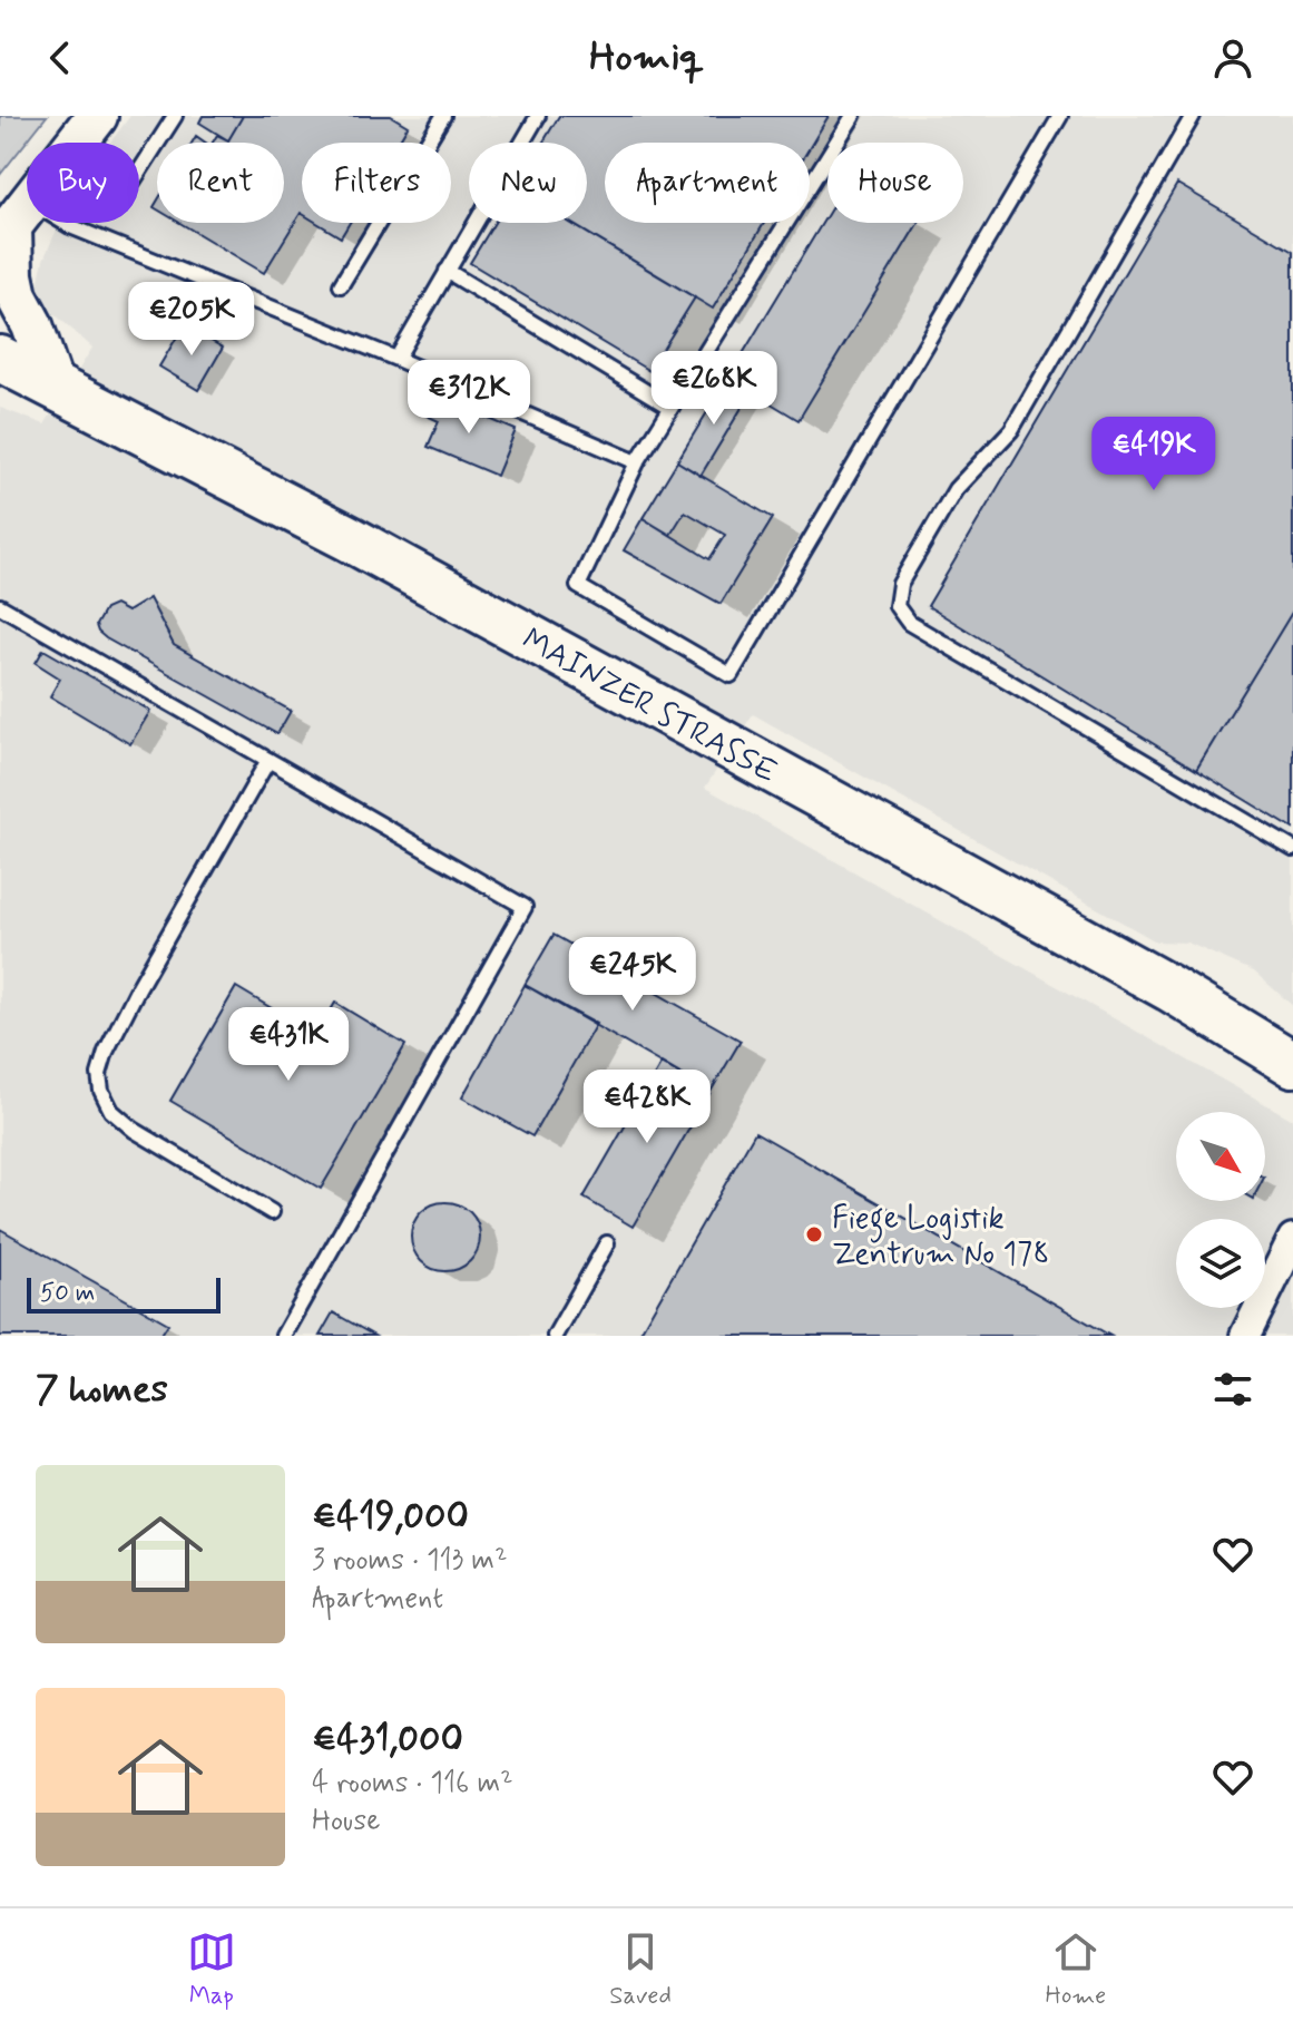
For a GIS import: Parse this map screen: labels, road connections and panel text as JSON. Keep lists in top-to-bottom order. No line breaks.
{"streets":{"main road":["MAINZER STRASSE"]},"places":["Fiege Logistik Zentrum No 178"],"scale_bar":"50 m","north":"bottom right","page":{"header":"Homiq","chip":["Buy","Rent","Filters","New","Apartment","House"],"price":["€205K","€268K","€312K","€419K","€245K","€431K","€428K"],"scale":"50 m","heading":"7 homes","list":[{"name":"€419,000","note":"3 rooms · 113 m² · Apartment"},{"name":"€431,000","note":"4 rooms · 116 m² · House"}],"tabs":["Map","Saved","Home"]}}
